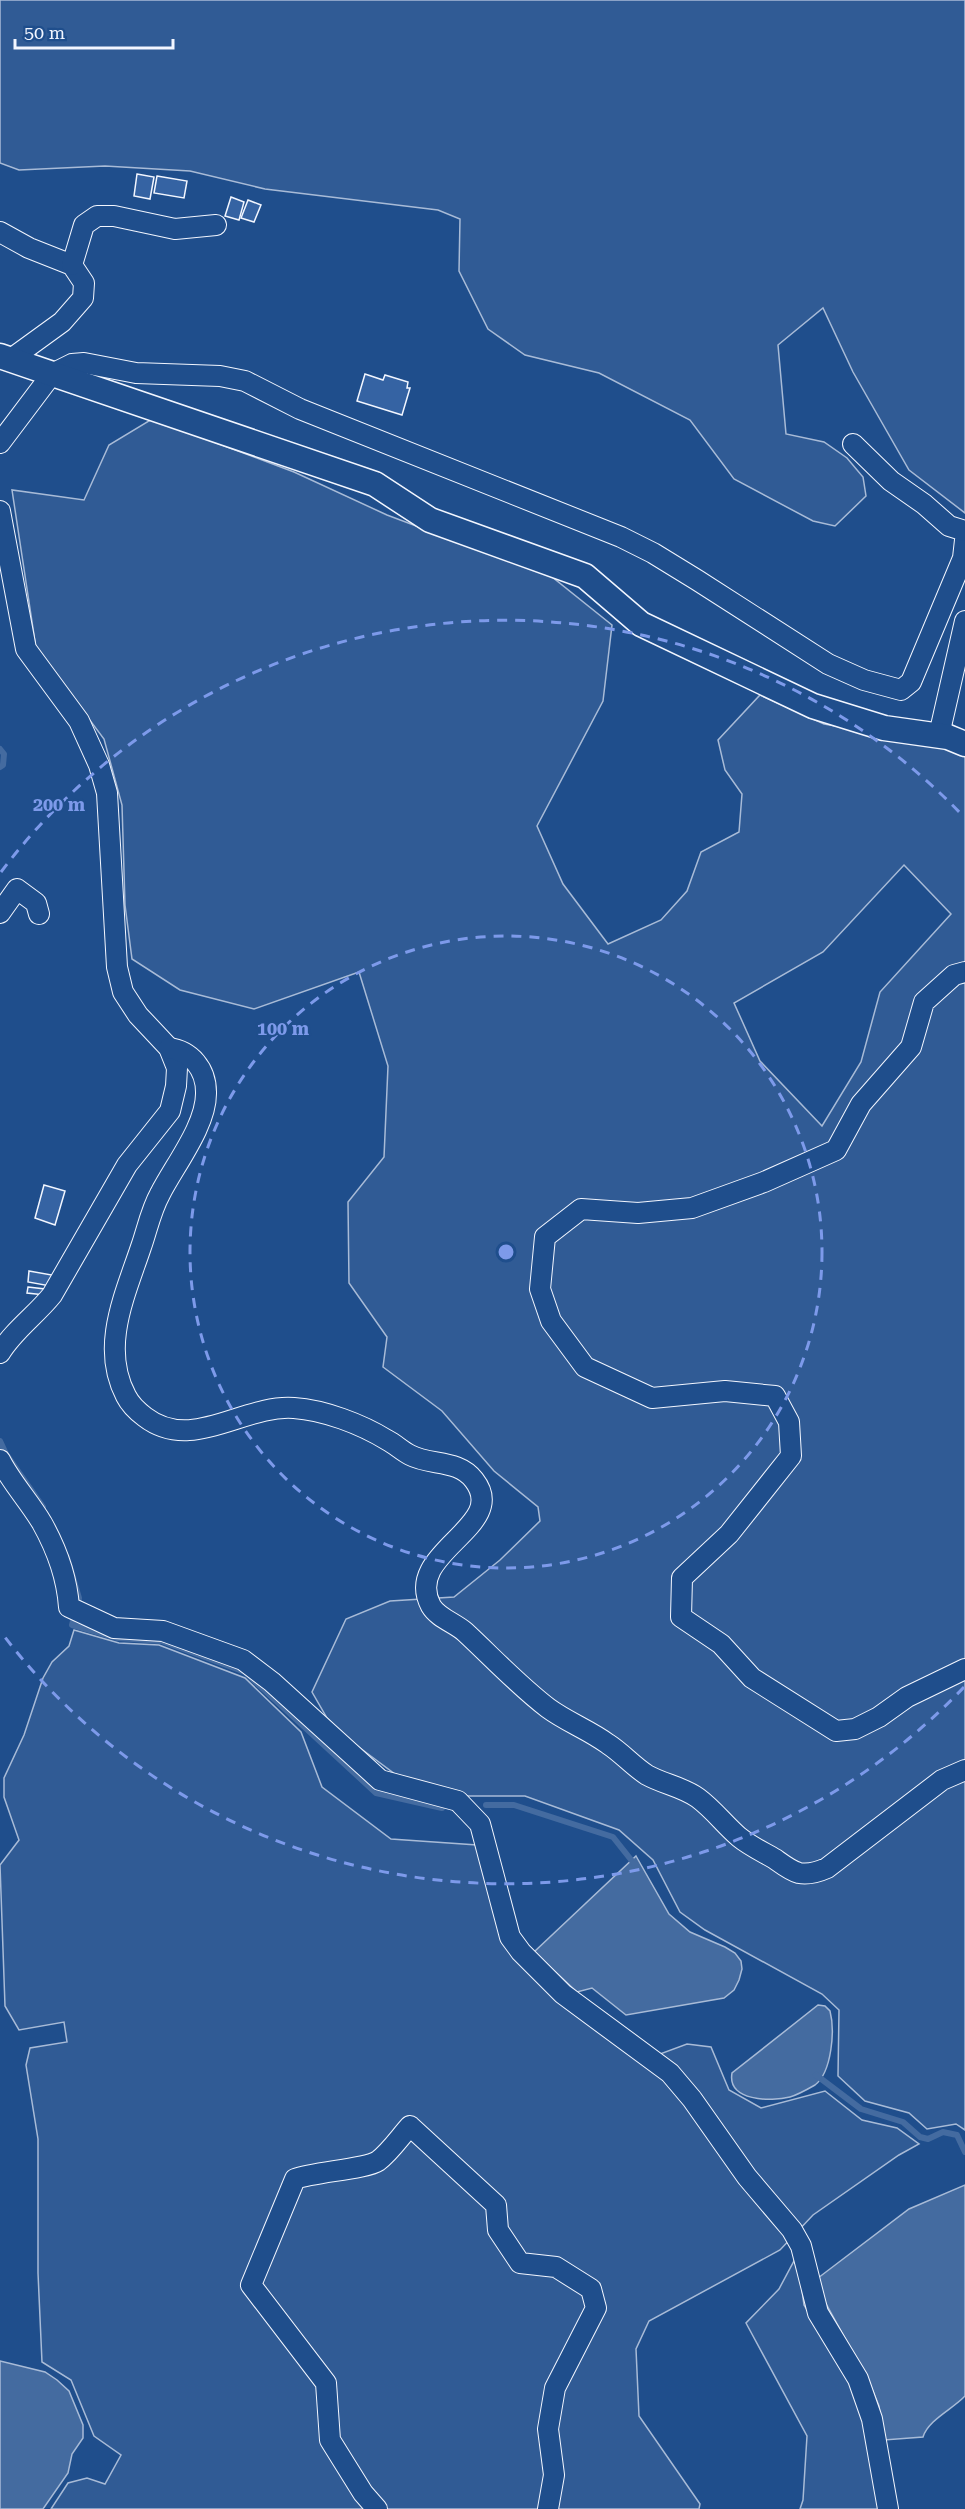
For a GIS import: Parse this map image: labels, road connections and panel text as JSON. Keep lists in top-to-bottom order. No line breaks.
{"scale_bar":"50 m","rings":["200 m","100 m"]}
